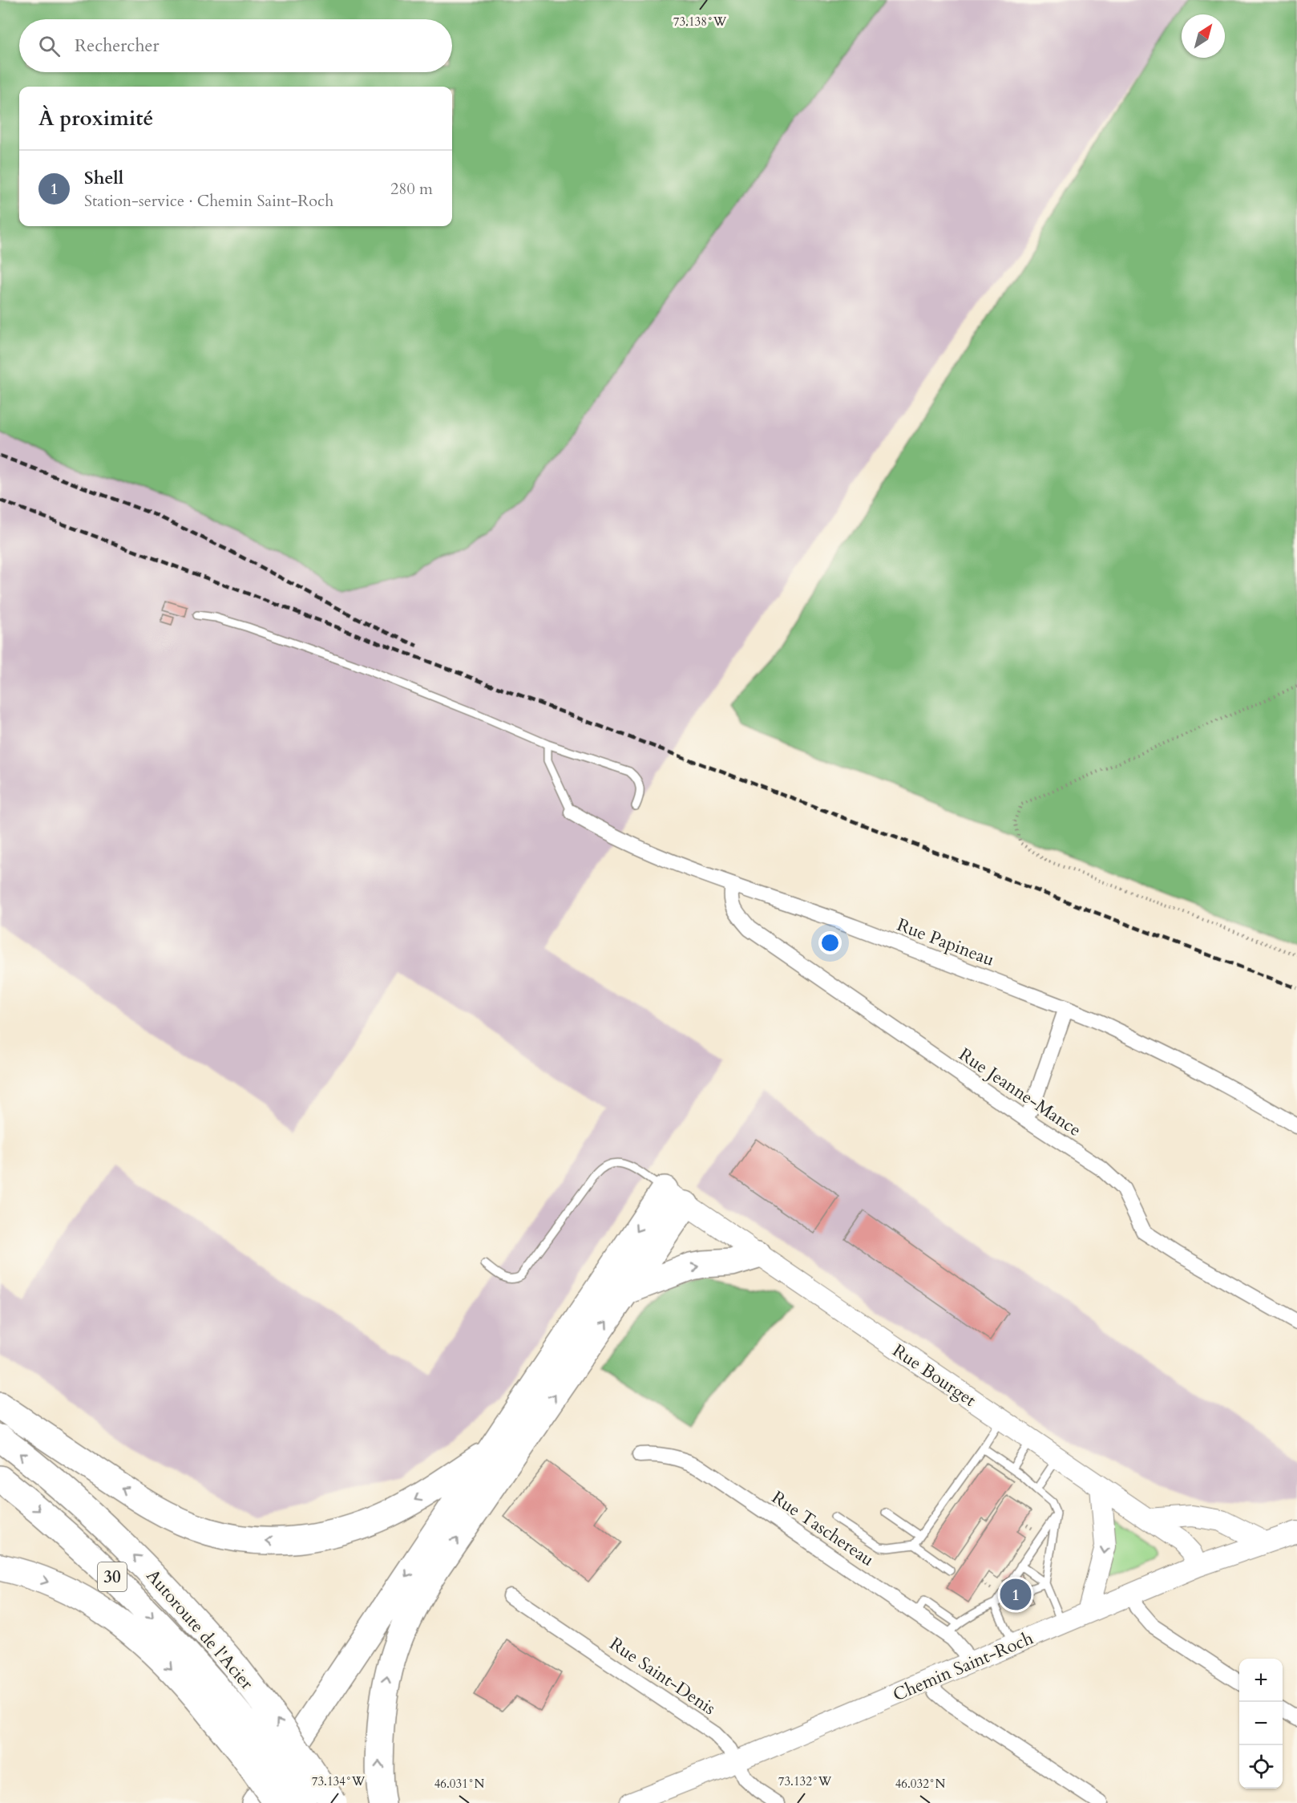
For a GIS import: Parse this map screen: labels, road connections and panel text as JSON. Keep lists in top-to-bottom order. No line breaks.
{"streets":{"highway":["30","Autoroute de l'Acier"],"main road":["Rue Bourget","Chemin Saint-Roch"],"street":["Rue Papineau","Rue Jeanne-Mance","Rue Taschereau","Rue Saint-Denis"]},"crossings":[["Rue Papineau","Rue Jeanne-Mance"],["Rue Bourget","Chemin Saint-Roch"],["Rue Taschereau","Chemin Saint-Roch"],["Chemin Saint-Roch","Rue Saint-Denis"]],"north":"top right","page":{"search":"Rechercher","heading":"À proximité","list":[{"mark":"1","name":"Shell","note":"Station-service · Chemin Saint-Roch","value":"280 m"}],"pins":"1","map_buttons":["+","−"]},"coordinates":["73.138°W","73.134°W","73.132°W","46.031°N","46.032°N"]}
